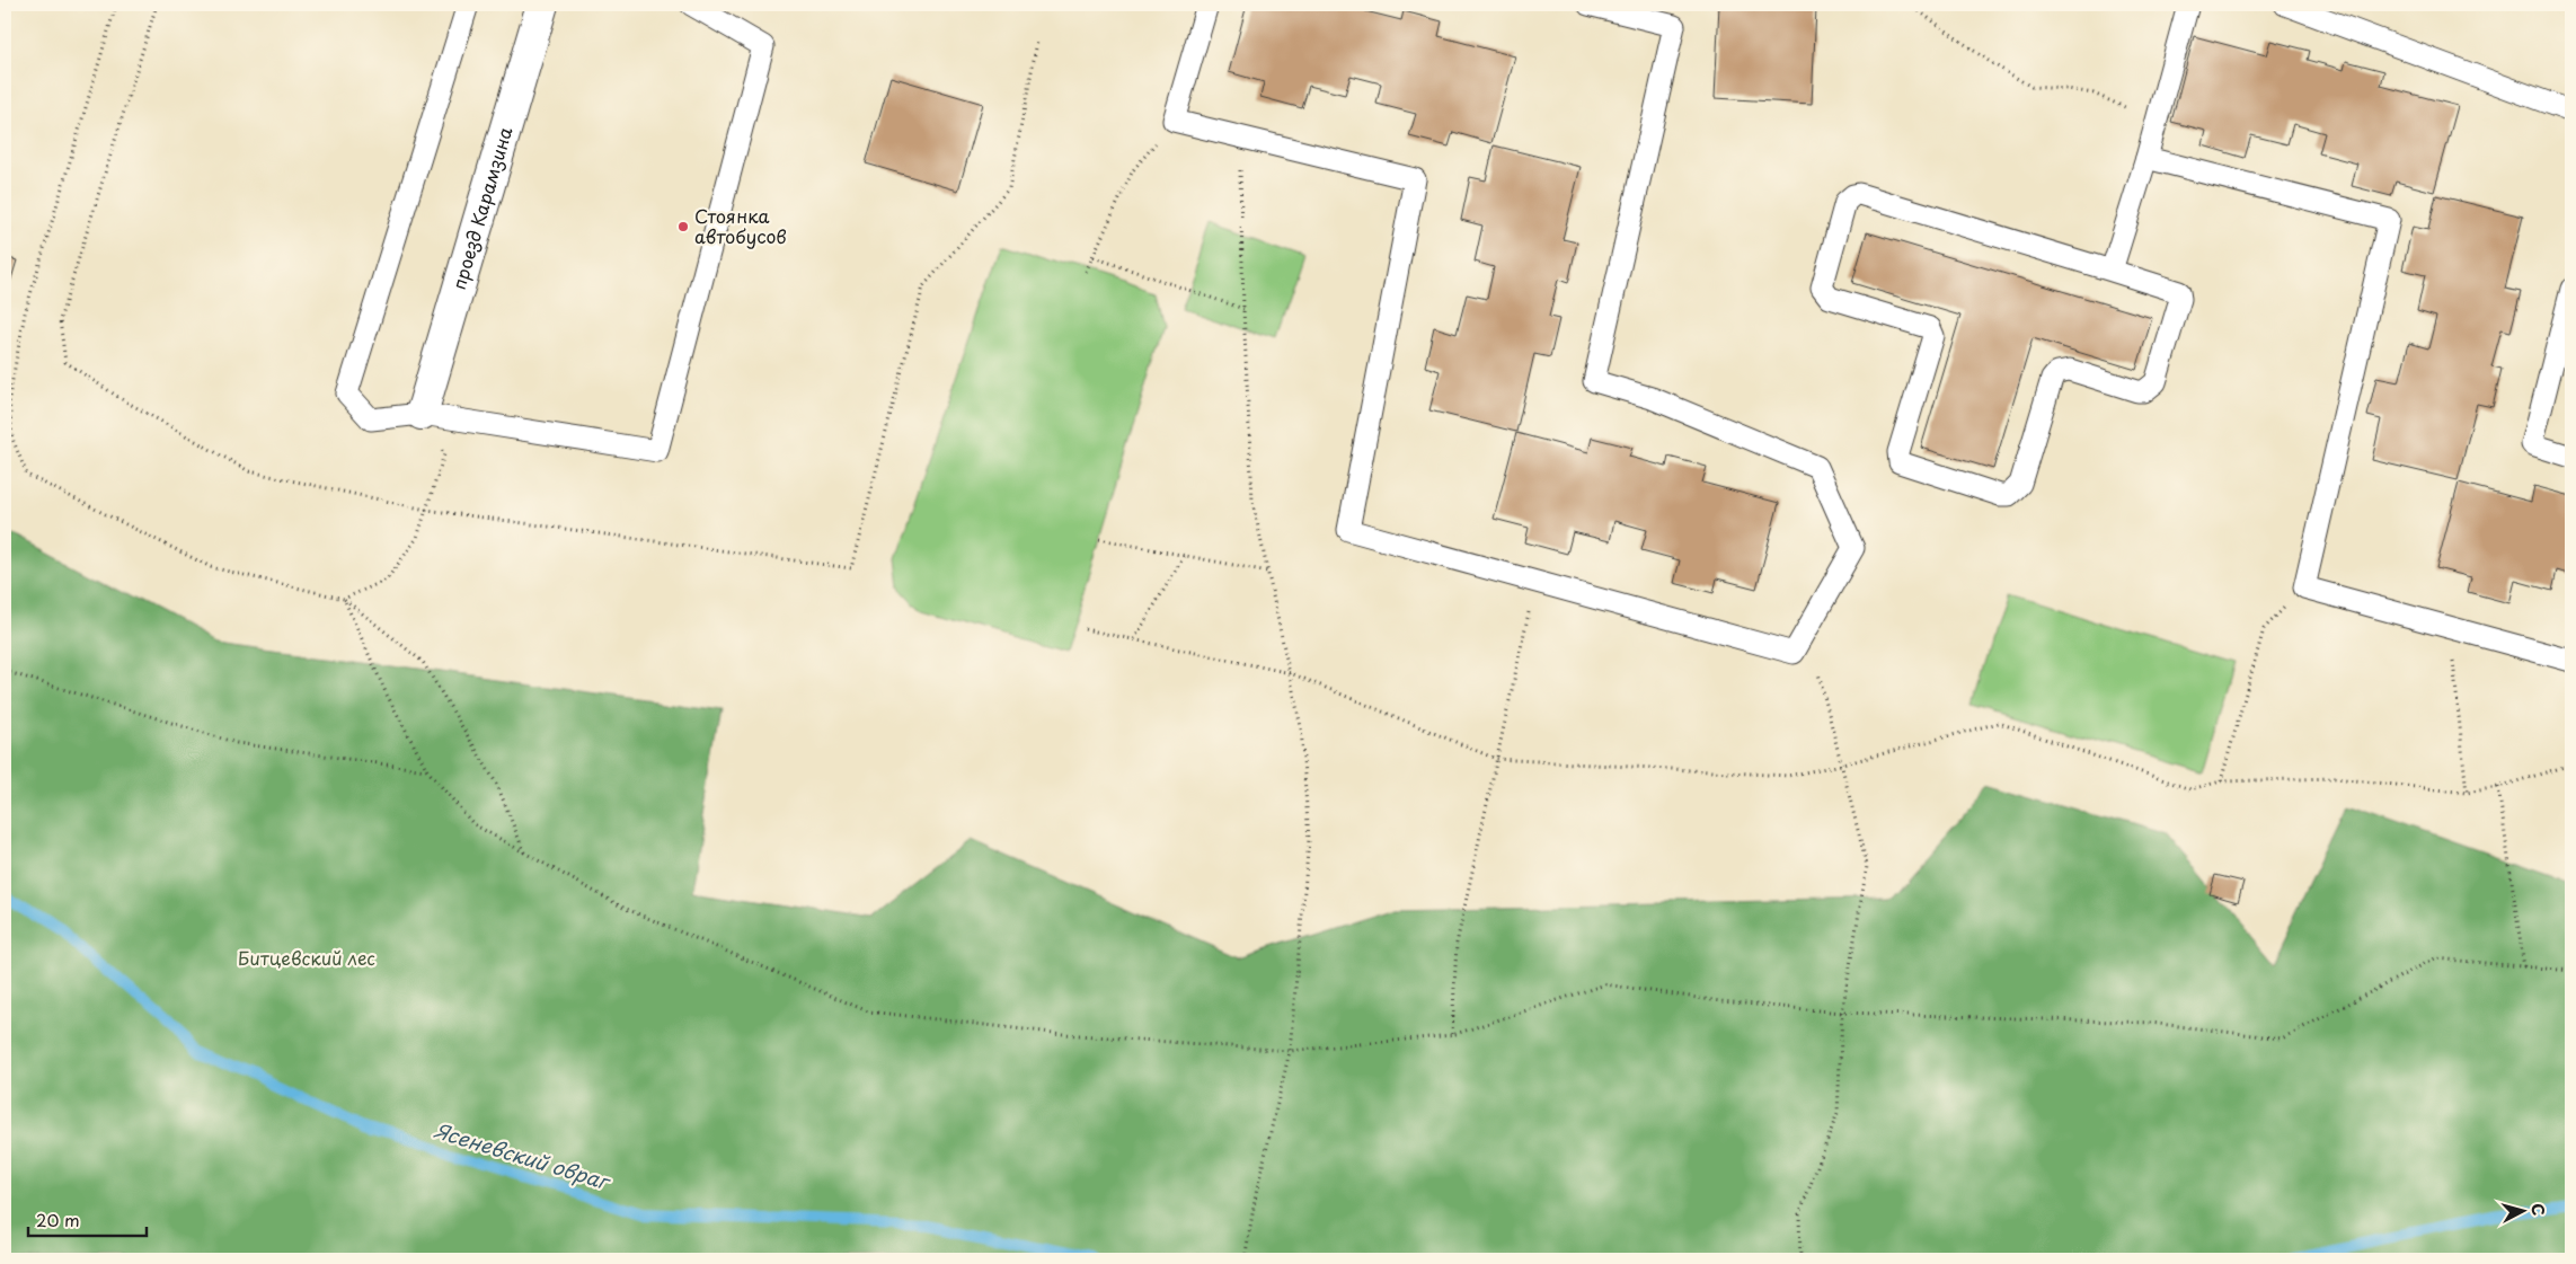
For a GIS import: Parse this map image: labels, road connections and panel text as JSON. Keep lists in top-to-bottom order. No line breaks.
{"streets":{"street":["проезд Карамзина"]},"water":["Ясеневский овраг"],"parks":["Битцевский лес"],"places":["Стоянка автобусов"],"scale_bar":"20 m","north":"right"}
